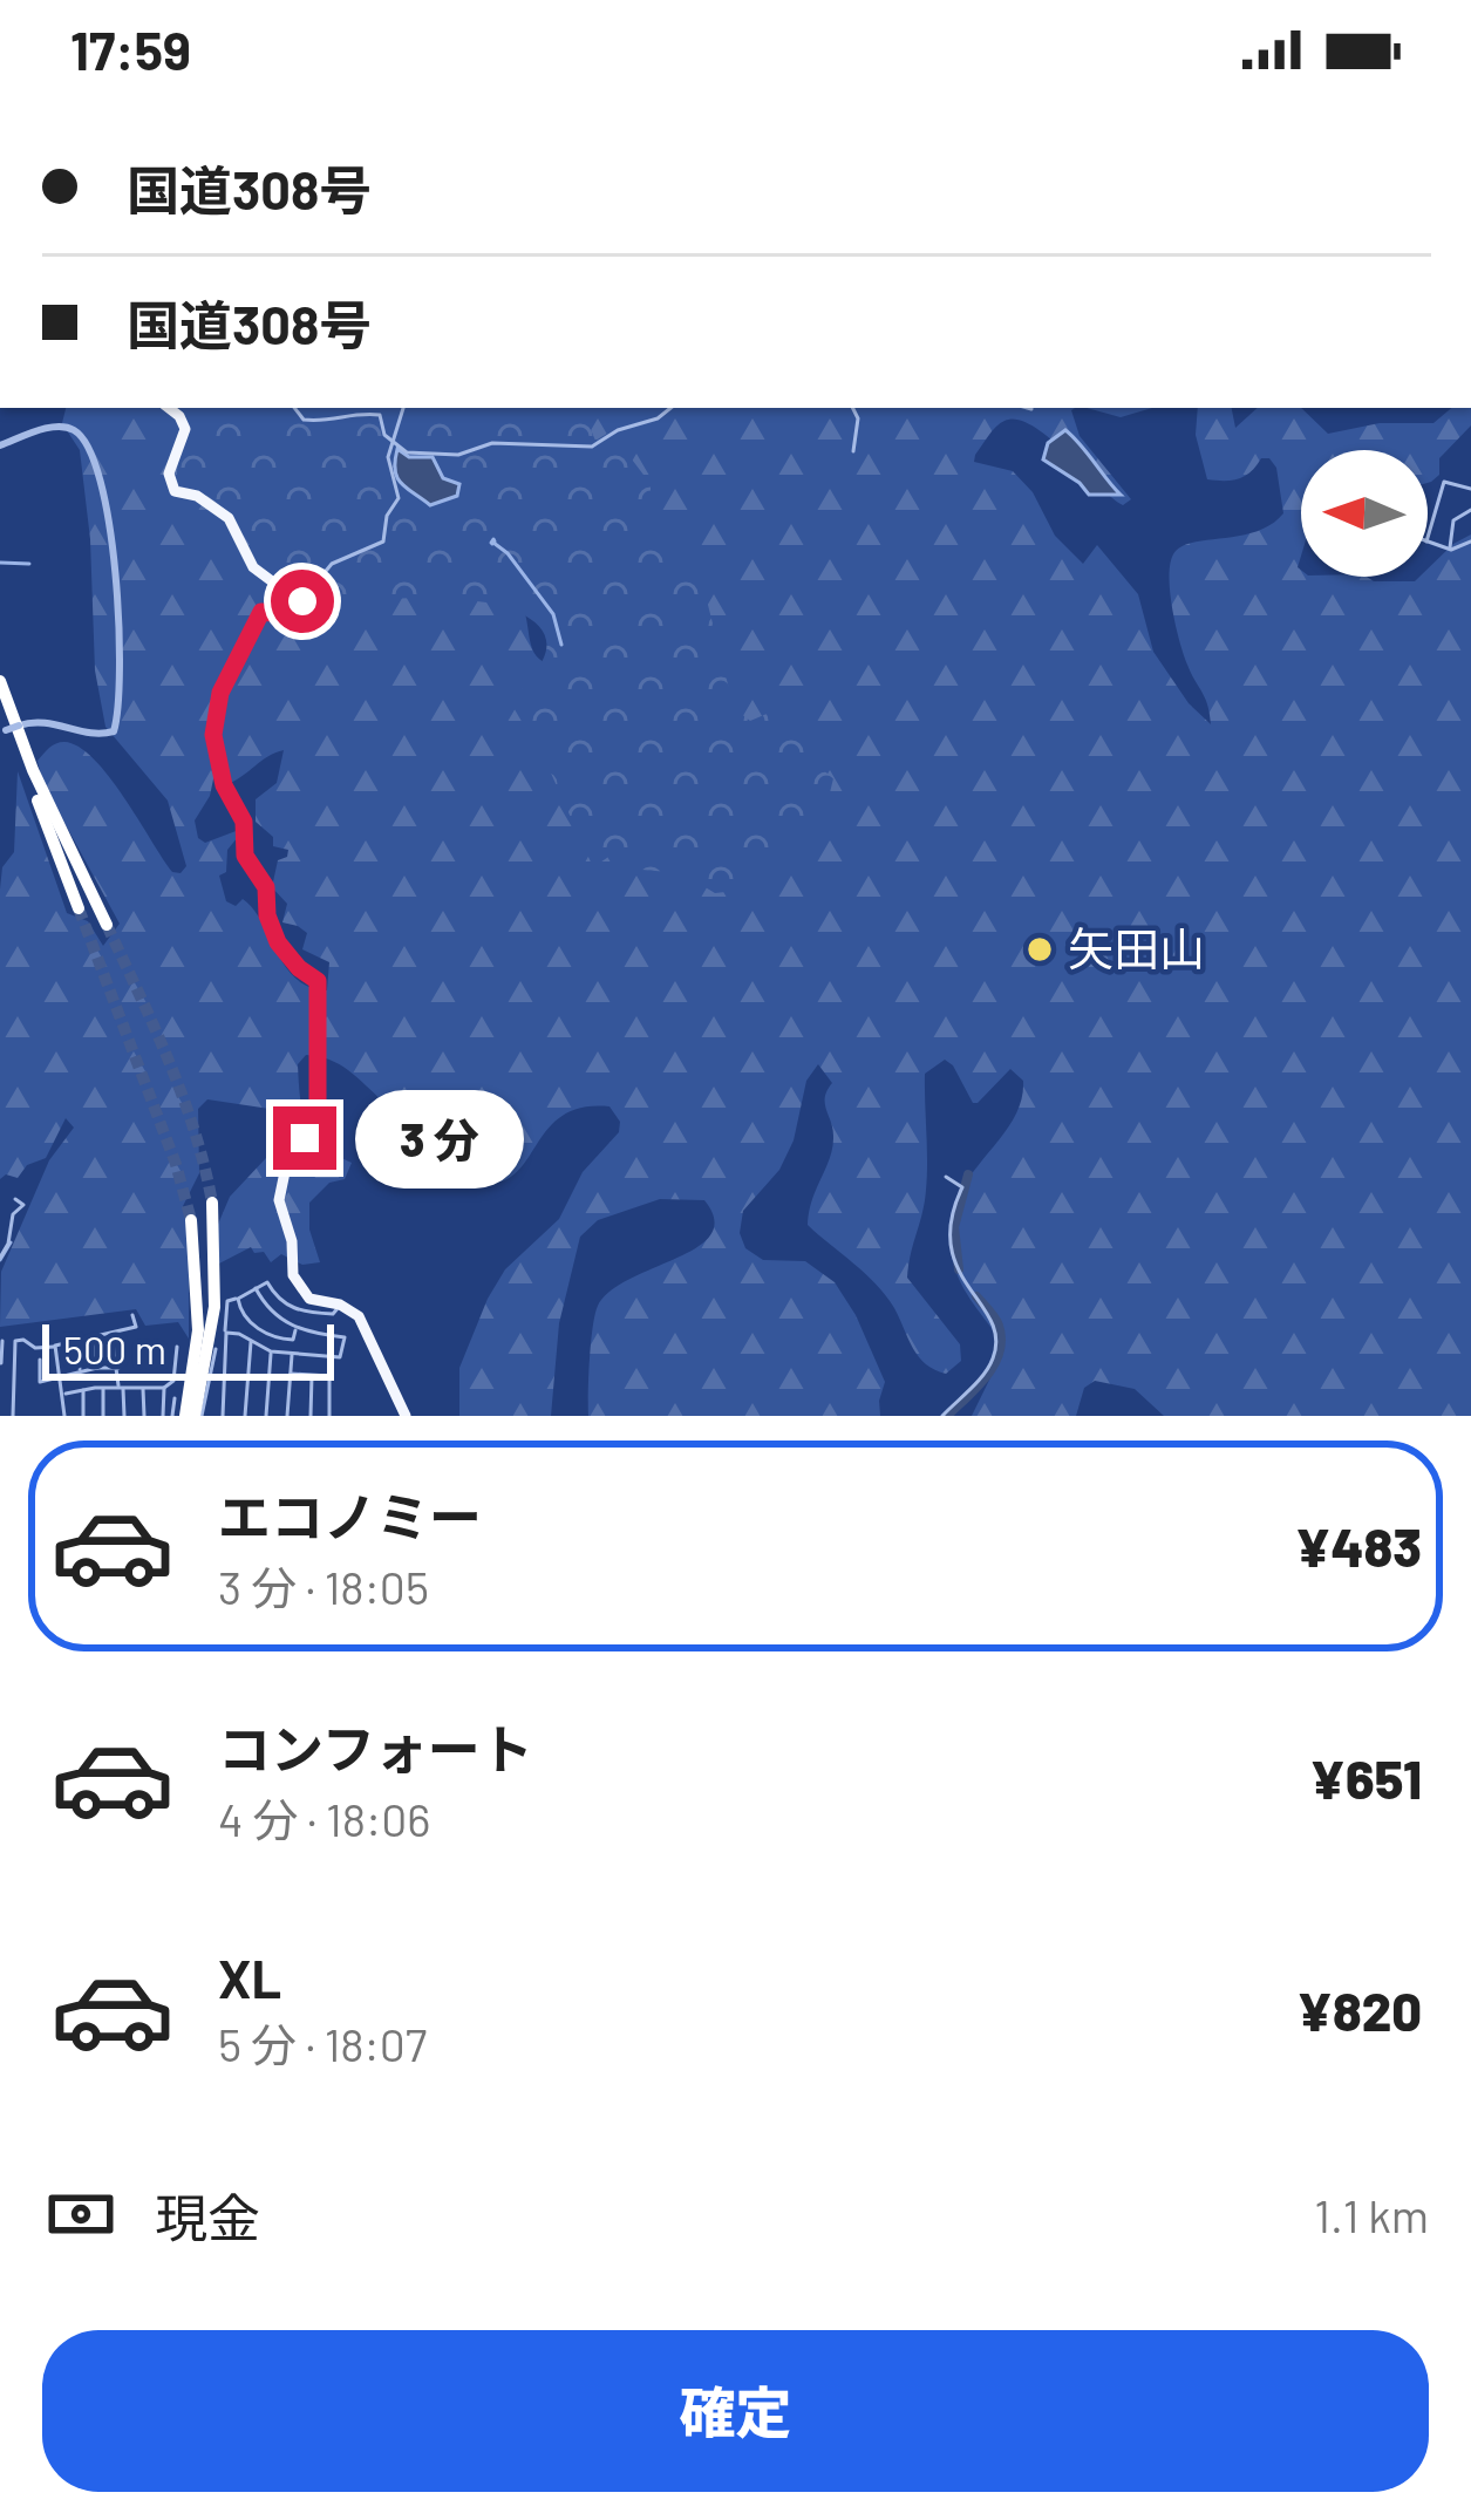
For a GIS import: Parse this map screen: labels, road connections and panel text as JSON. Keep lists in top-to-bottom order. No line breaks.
{"places":["矢田山"],"scale_bar":"500 m","north":"left","page":{"status":"17:59","banner":["国道308号","国道308号"],"bubble":"3 分","scale":"500 m","list":[{"name":"エコノミー","note":"3 分 · 18:05","value":"¥483"},{"name":"コンフォート","note":"4 分 · 18:06","value":"¥651"},{"name":"XL","note":"5 分 · 18:07","value":"¥820"}],"pay":["現金","1.1 km"],"buttons":"確定"}}
